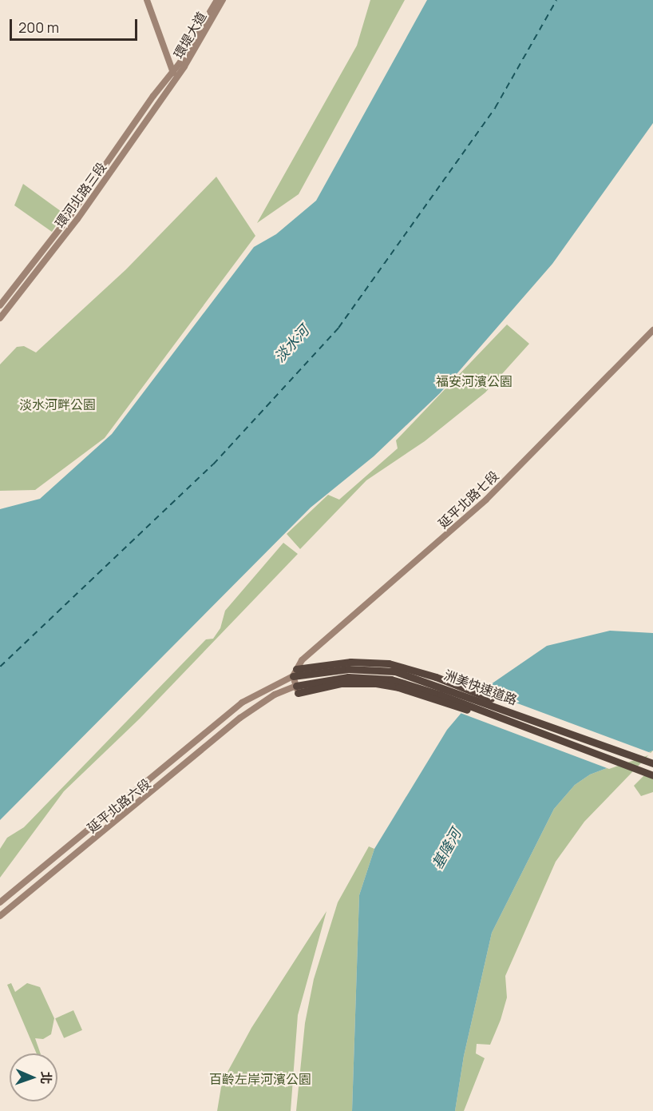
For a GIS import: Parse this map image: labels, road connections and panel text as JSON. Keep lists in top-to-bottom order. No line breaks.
{"streets":{"highway":["洲美快速道路"],"street":["環堤大道","環河北路三段","延平北路七段","延平北路六段"]},"crossings":[["環堤大道","環河北路三段"],["延平北路七段","洲美快速道路"],["延平北路七段","延平北路六段"],["洲美快速道路","延平北路六段"]],"water":["淡水河","基隆河"],"parks":["福安河濱公園","淡水河畔公園","百齡左岸河濱公園"],"scale_bar":"200 m","north":"right"}
